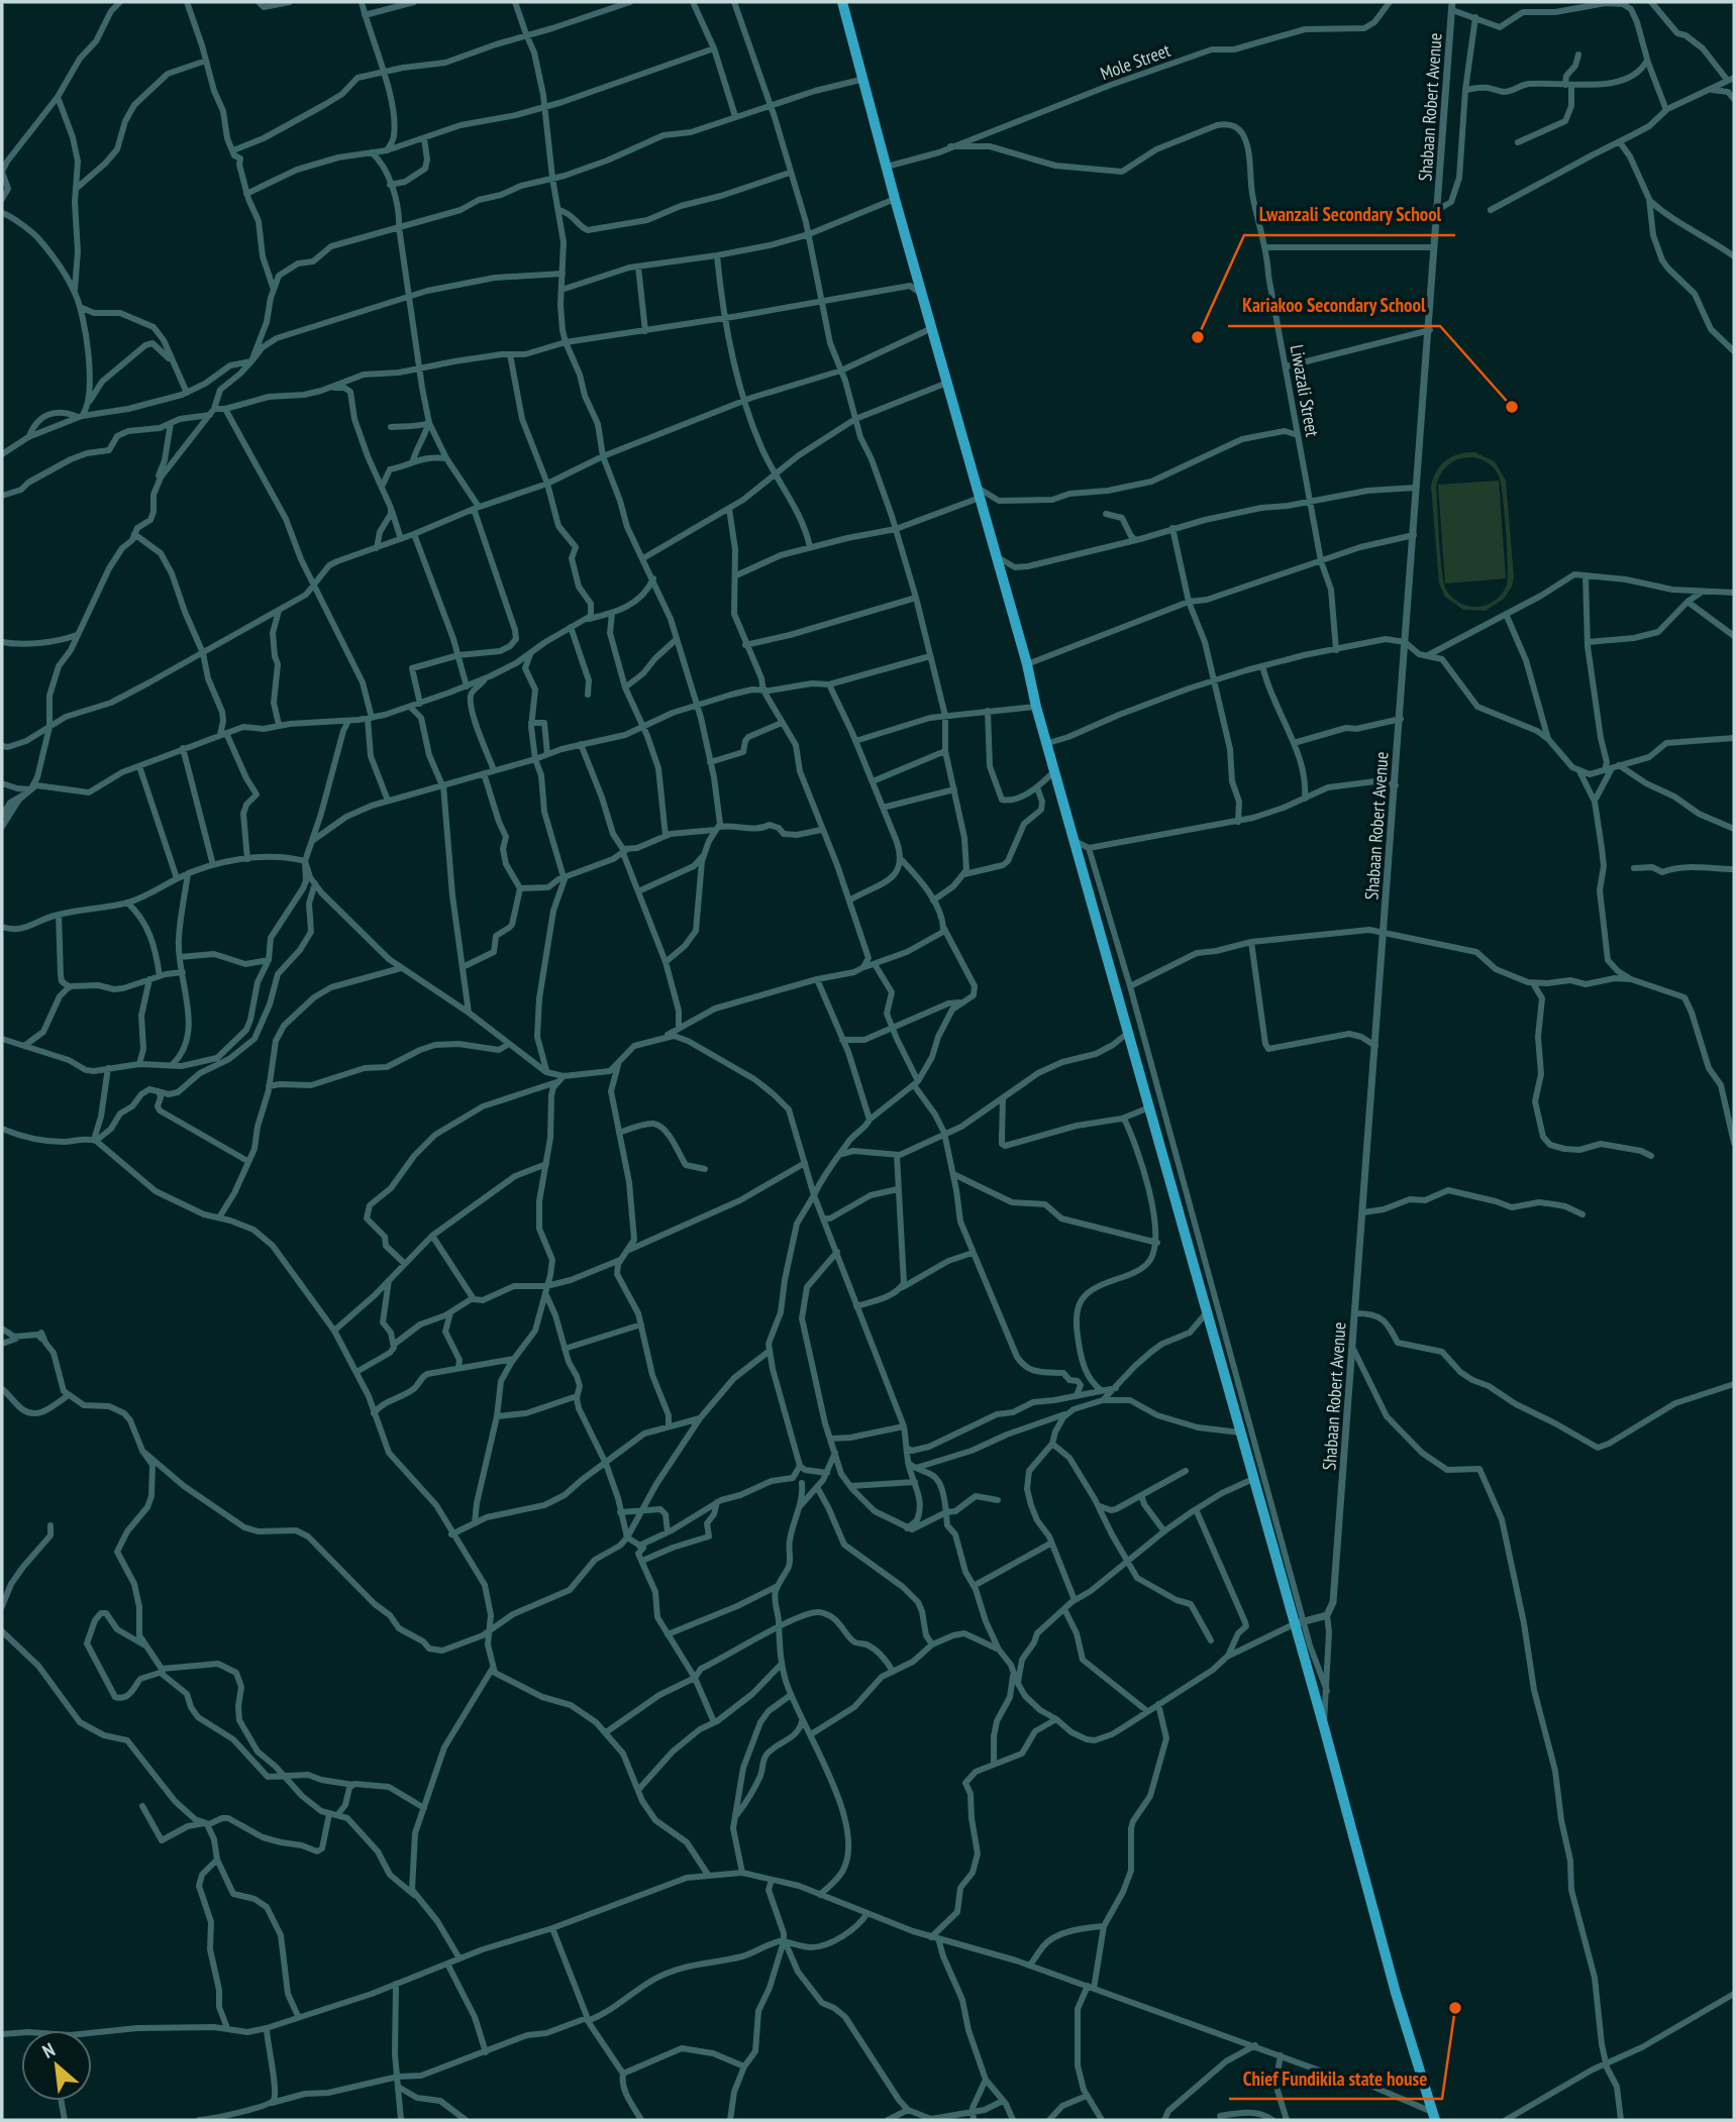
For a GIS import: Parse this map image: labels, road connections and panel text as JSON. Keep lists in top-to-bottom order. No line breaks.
{"streets":{"street":["Mole Street","Shabaan Robert Avenue","Liwazali Street"]},"crossings":[["Mole Street","Liwazali Street"]],"places":["Lwanzali Secondary School","Kariakoo Secondary School","Chief Fundikila state house"],"north":"top left"}
